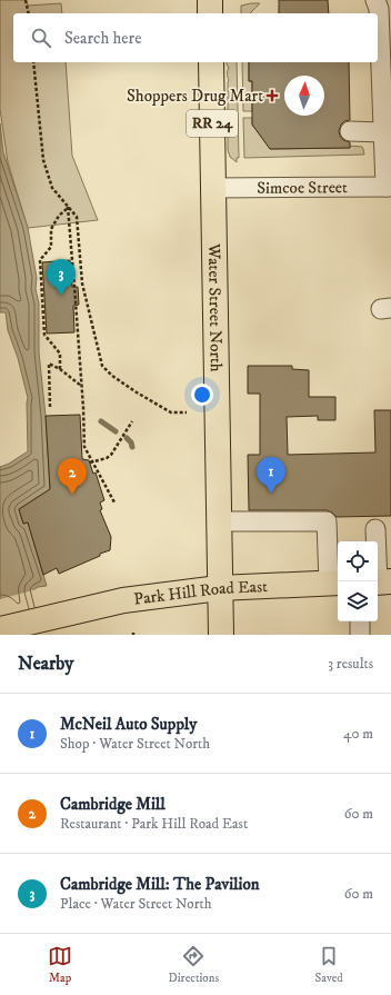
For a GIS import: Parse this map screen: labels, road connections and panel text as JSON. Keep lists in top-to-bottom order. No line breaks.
{"streets":{"main road":["RR 24","Water Street North","Park Hill Road East"],"street":["Simcoe Street"]},"crossings":[["Simcoe Street","Water Street North"],["Water Street North","Park Hill Road East"]],"places":{"health":["Shoppers Drug Mart"]},"north":"top","page":{"search":"Search here","pins":["3","1","2"],"heading":["Nearby","3 results"],"list":[{"mark":"1","name":"McNeil Auto Supply","note":"Shop · Water Street North","value":"40 m"},{"mark":"2","name":"Cambridge Mill","note":"Restaurant · Park Hill Road East","value":"60 m"},{"mark":"3","name":"Cambridge Mill: The Pavilion","note":"Place · Water Street North","value":"60 m"}],"nav":["Map","Directions","Saved"]}}
